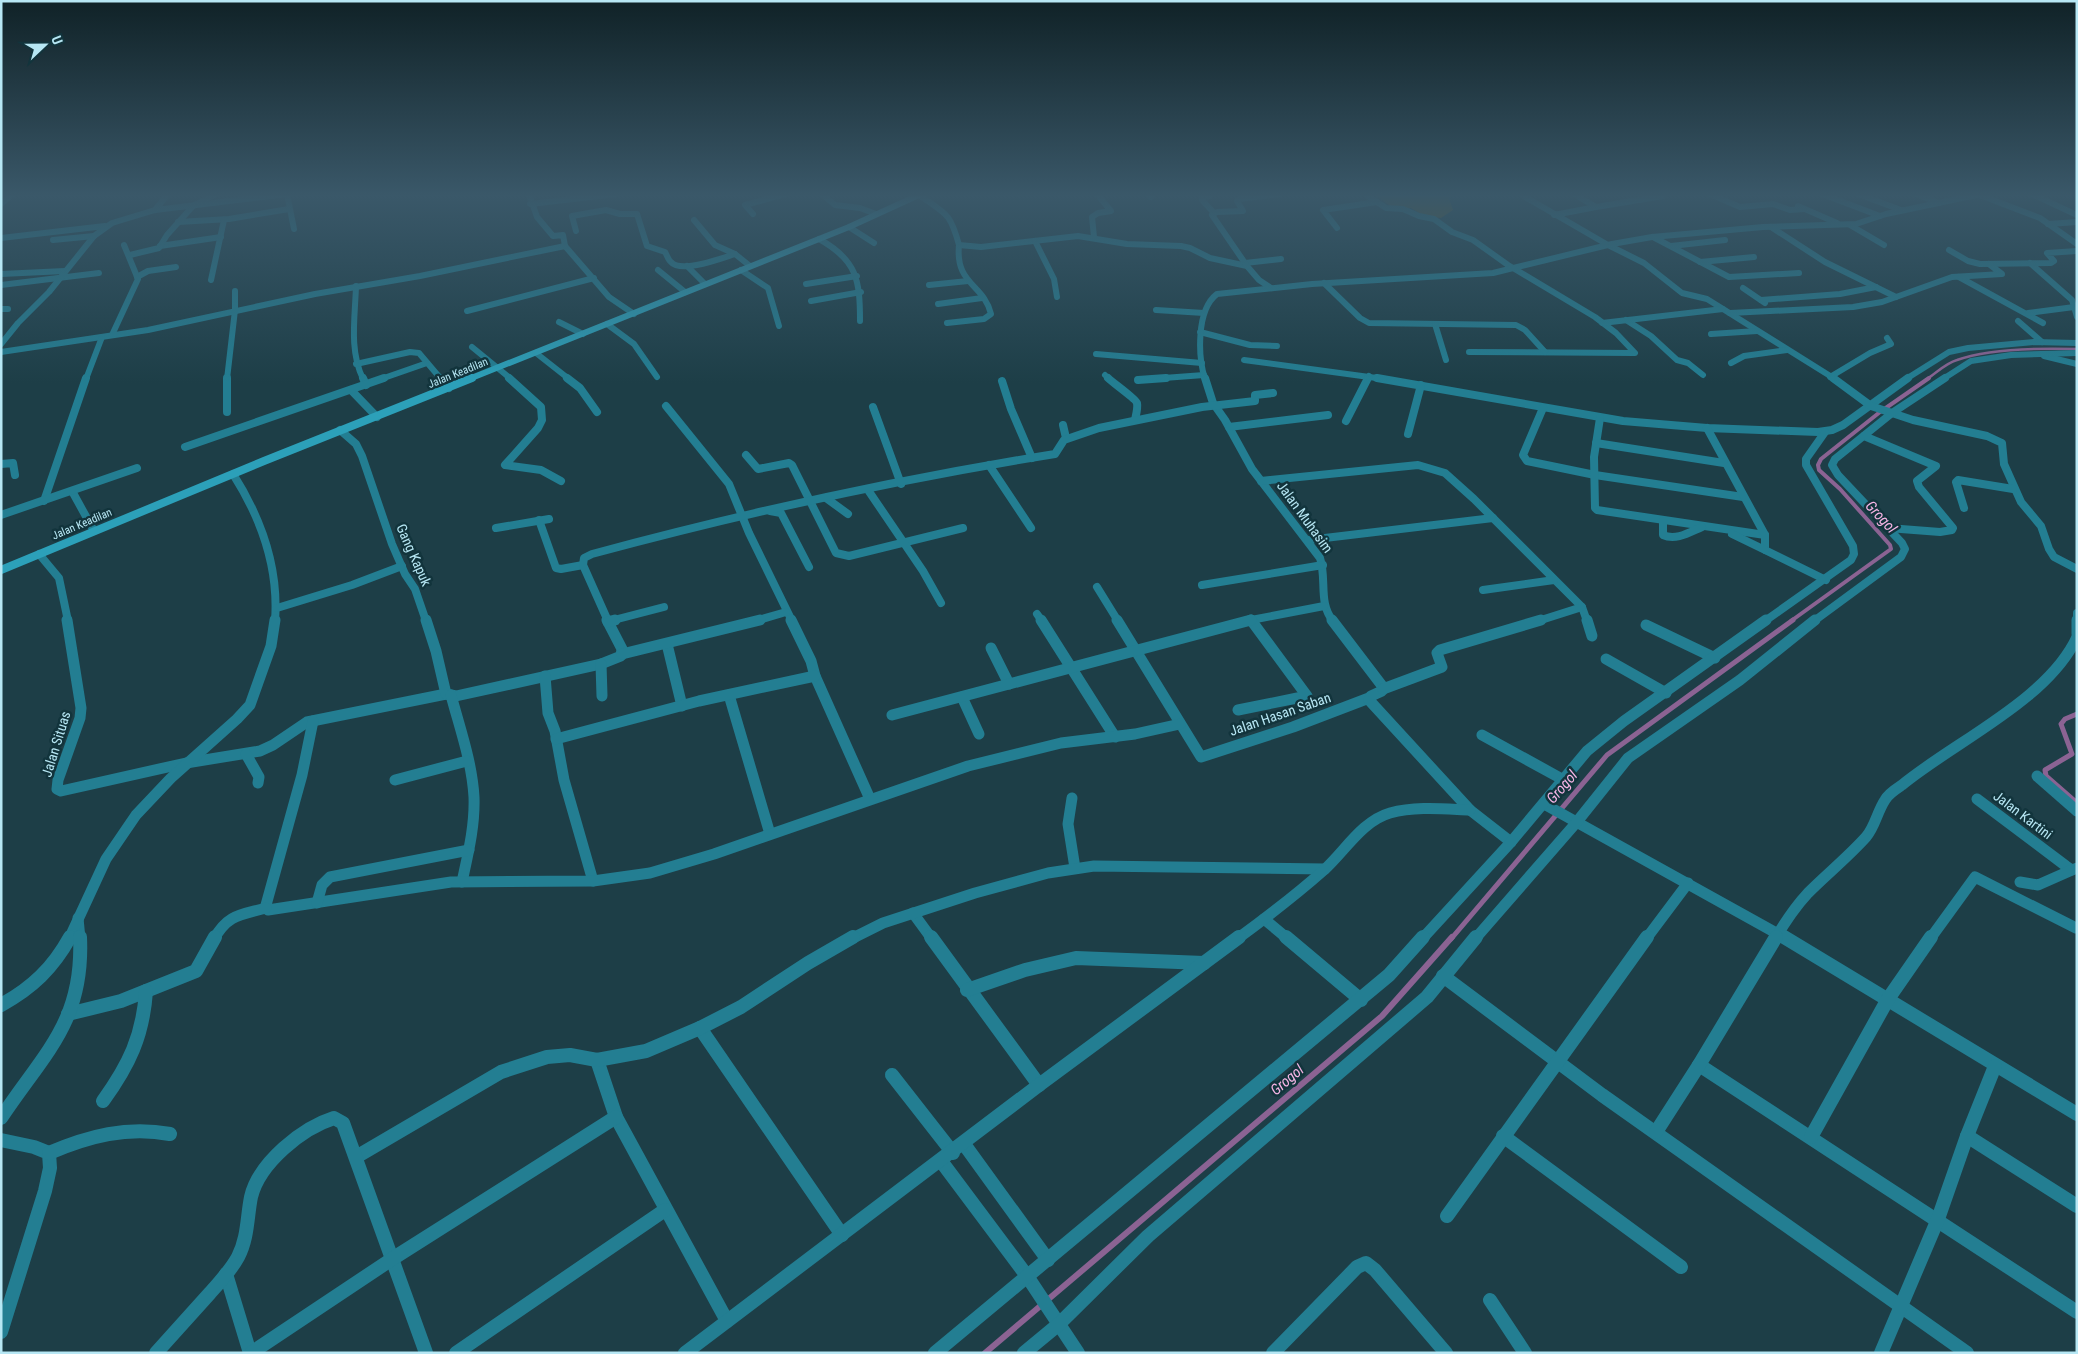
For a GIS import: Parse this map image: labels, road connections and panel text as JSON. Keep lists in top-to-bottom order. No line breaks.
{"streets":{"main road":["Jalan Keadilan"],"street":["Jalan Muhasim","Gang Kapuk","Jalan Hasan Saban","Jalan Situas","Jalan Kartini"]},"crossings":[["Jalan Keadilan","Gang Kapuk"],["Jalan Keadilan","Jalan Situas"]],"water":["Grogol"],"north":"right"}
